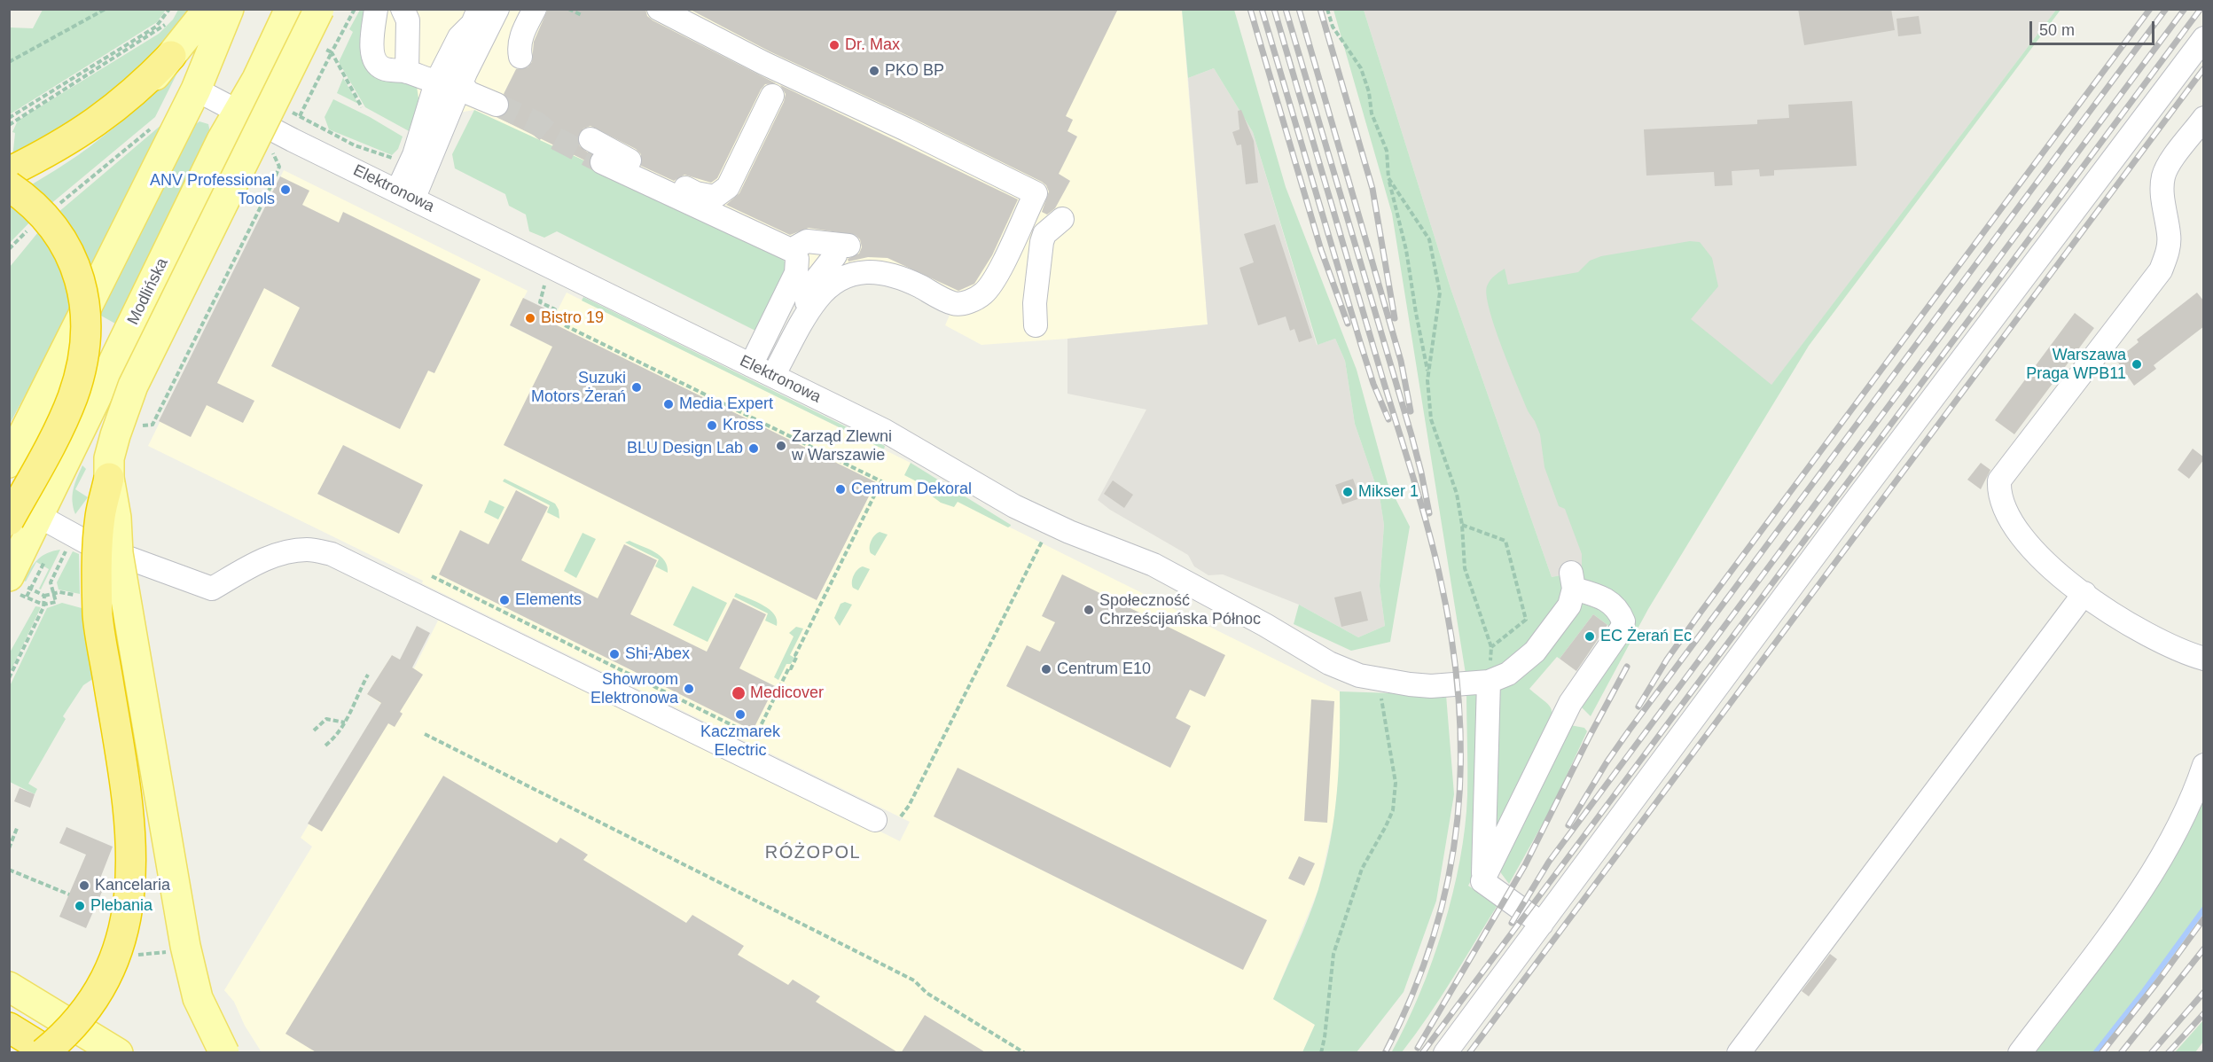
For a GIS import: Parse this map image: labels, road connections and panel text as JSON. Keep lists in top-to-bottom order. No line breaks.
{"streets":{"main road":["Modlińska"],"street":["Elektronowa"]},"crossings":[["Elektronowa","Modlińska"]],"districts":["RÓŻOPOL"],"places":["Dr. Max","PKO BP","ANV Professional Tools","Bistro 19","Warszawa Praga WPB11","Suzuki Motors Żerań","Media Expert","Kross","Zarząd Zlewni w Warszawie","BLU Design Lab","Centrum Dekoral","Mikser 1","Elements","Społeczność Chrześcijańska Północ","EC Żerań Ec","Shi-Abex","Centrum E10","Showroom Elektronowa","Medicover","Kaczmarek Electric","Kancelaria","Plebania"],"scale_bar":"50 m"}
